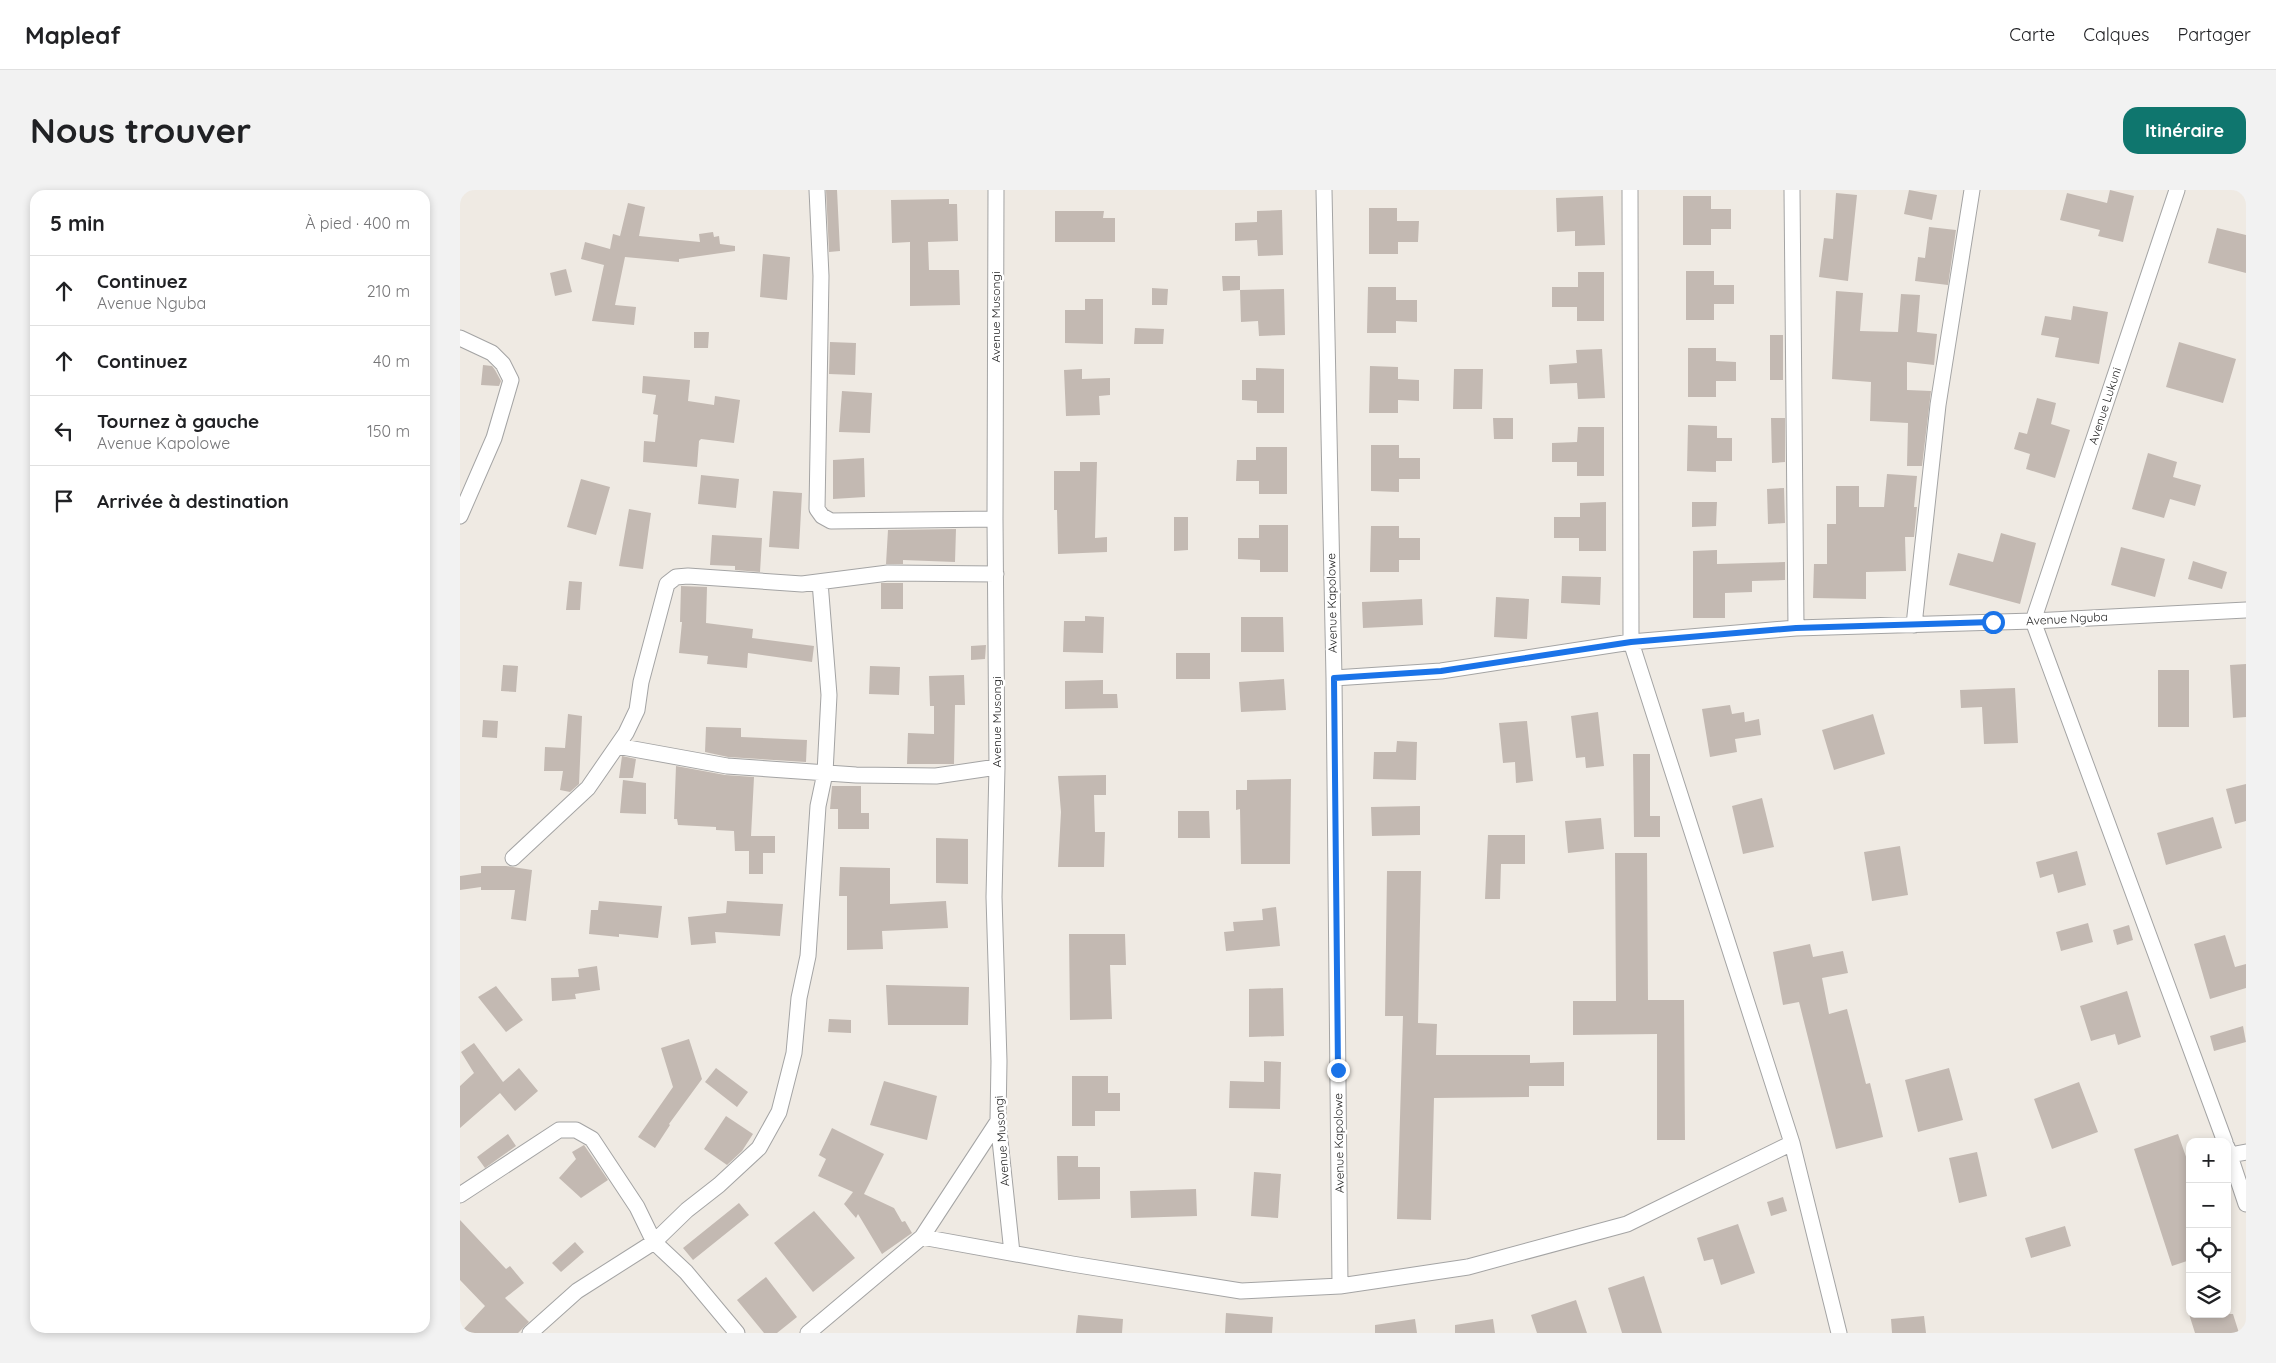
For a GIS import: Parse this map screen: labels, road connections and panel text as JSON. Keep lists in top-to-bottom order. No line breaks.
{"streets":{"street":["Avenue Musongi","Avenue Lukuni","Avenue Kapolowe","Avenue Nguba"]},"crossings":[["Avenue Lukuni","Avenue Nguba"],["Avenue Kapolowe","Avenue Nguba"]],"page":{"header":"Mapleaf","nav":["Carte","Calques","Partager"],"buttons":"Itinéraire","title":"Nous trouver","heading":["5 min","À pied · 400 m"],"list":[["Continuez","Avenue Nguba","210 m"],["Continuez","40 m"],["Tournez à gauche","Avenue Kapolowe","150 m"],"Arrivée à destination"],"map_buttons":["+","−"]}}
